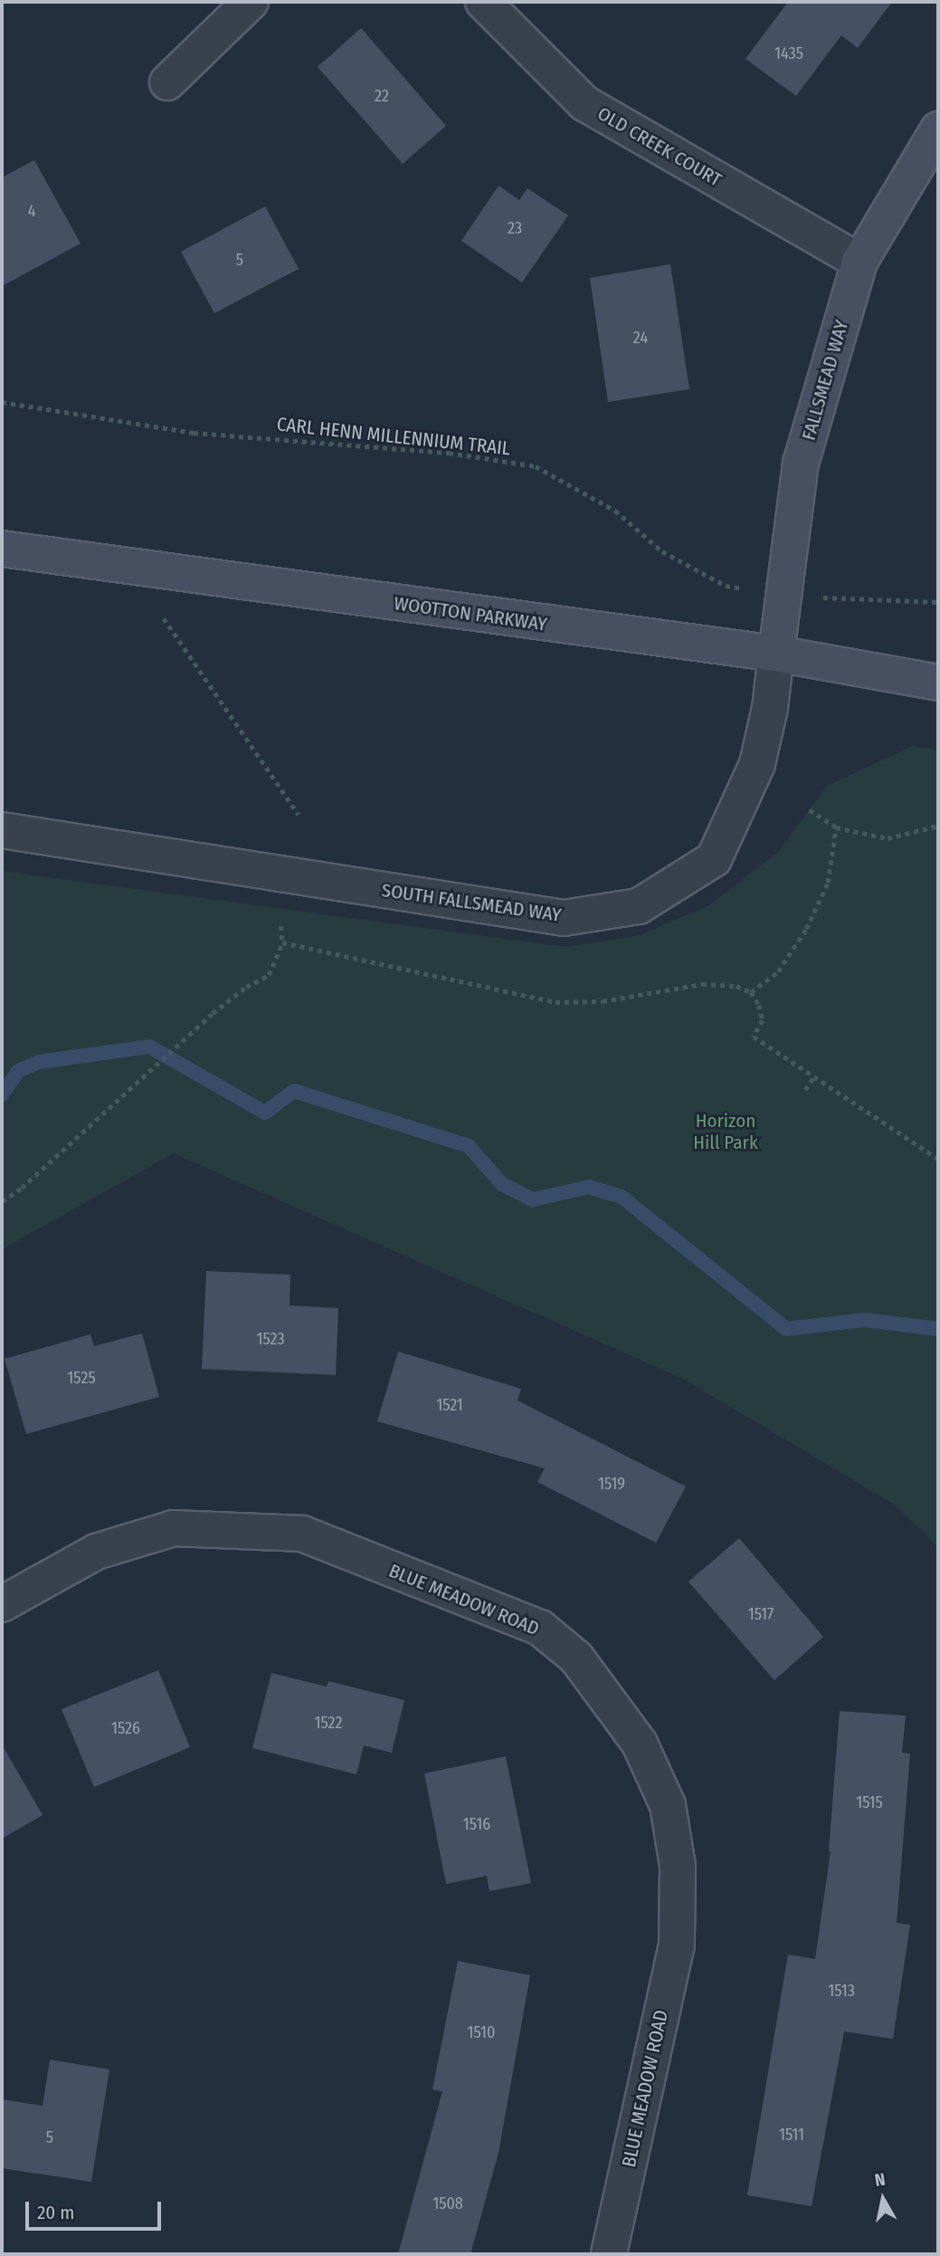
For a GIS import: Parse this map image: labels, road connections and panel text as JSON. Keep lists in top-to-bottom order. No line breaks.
{"streets":{"main road":["FALLSMEAD WAY","WOOTTON PARKWAY"],"street":["OLD CREEK COURT","SOUTH FALLSMEAD WAY","BLUE MEADOW ROAD"],"path":["CARL HENN MILLENNIUM TRAIL"]},"crossings":[["OLD CREEK COURT","FALLSMEAD WAY"],["FALLSMEAD WAY","CARL HENN MILLENNIUM TRAIL"],["FALLSMEAD WAY","WOOTTON PARKWAY"],["FALLSMEAD WAY","SOUTH FALLSMEAD WAY"],["WOOTTON PARKWAY","SOUTH FALLSMEAD WAY"]],"parks":["Horizon Hill Park"],"house_numbers":["1435","22","4","23","5","24","1523","1525","1521","1519","1517","1522","1526","1515","1516","1513","1510","1511","5","1508"],"scale_bar":"20 m","north":"top"}
